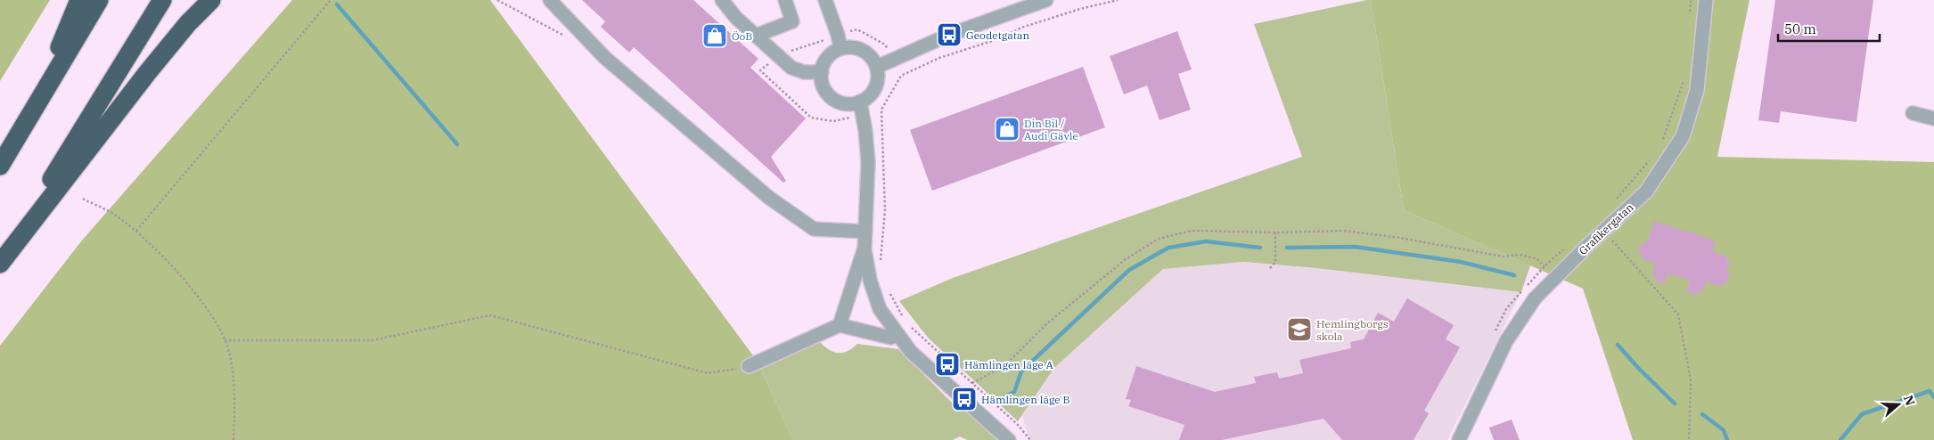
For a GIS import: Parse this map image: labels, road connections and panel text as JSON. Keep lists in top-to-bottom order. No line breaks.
{"streets":{"street":["Grafikergatan"]},"places":{"bus stop":["Geodetgatan","Hämlingen läge A","Hämlingen läge B"],"shop":["ÖoB","Din Bil / Audi Gävle"],"school or university":["Hemlingborgs skola"]},"scale_bar":"50 m","north":"right"}
